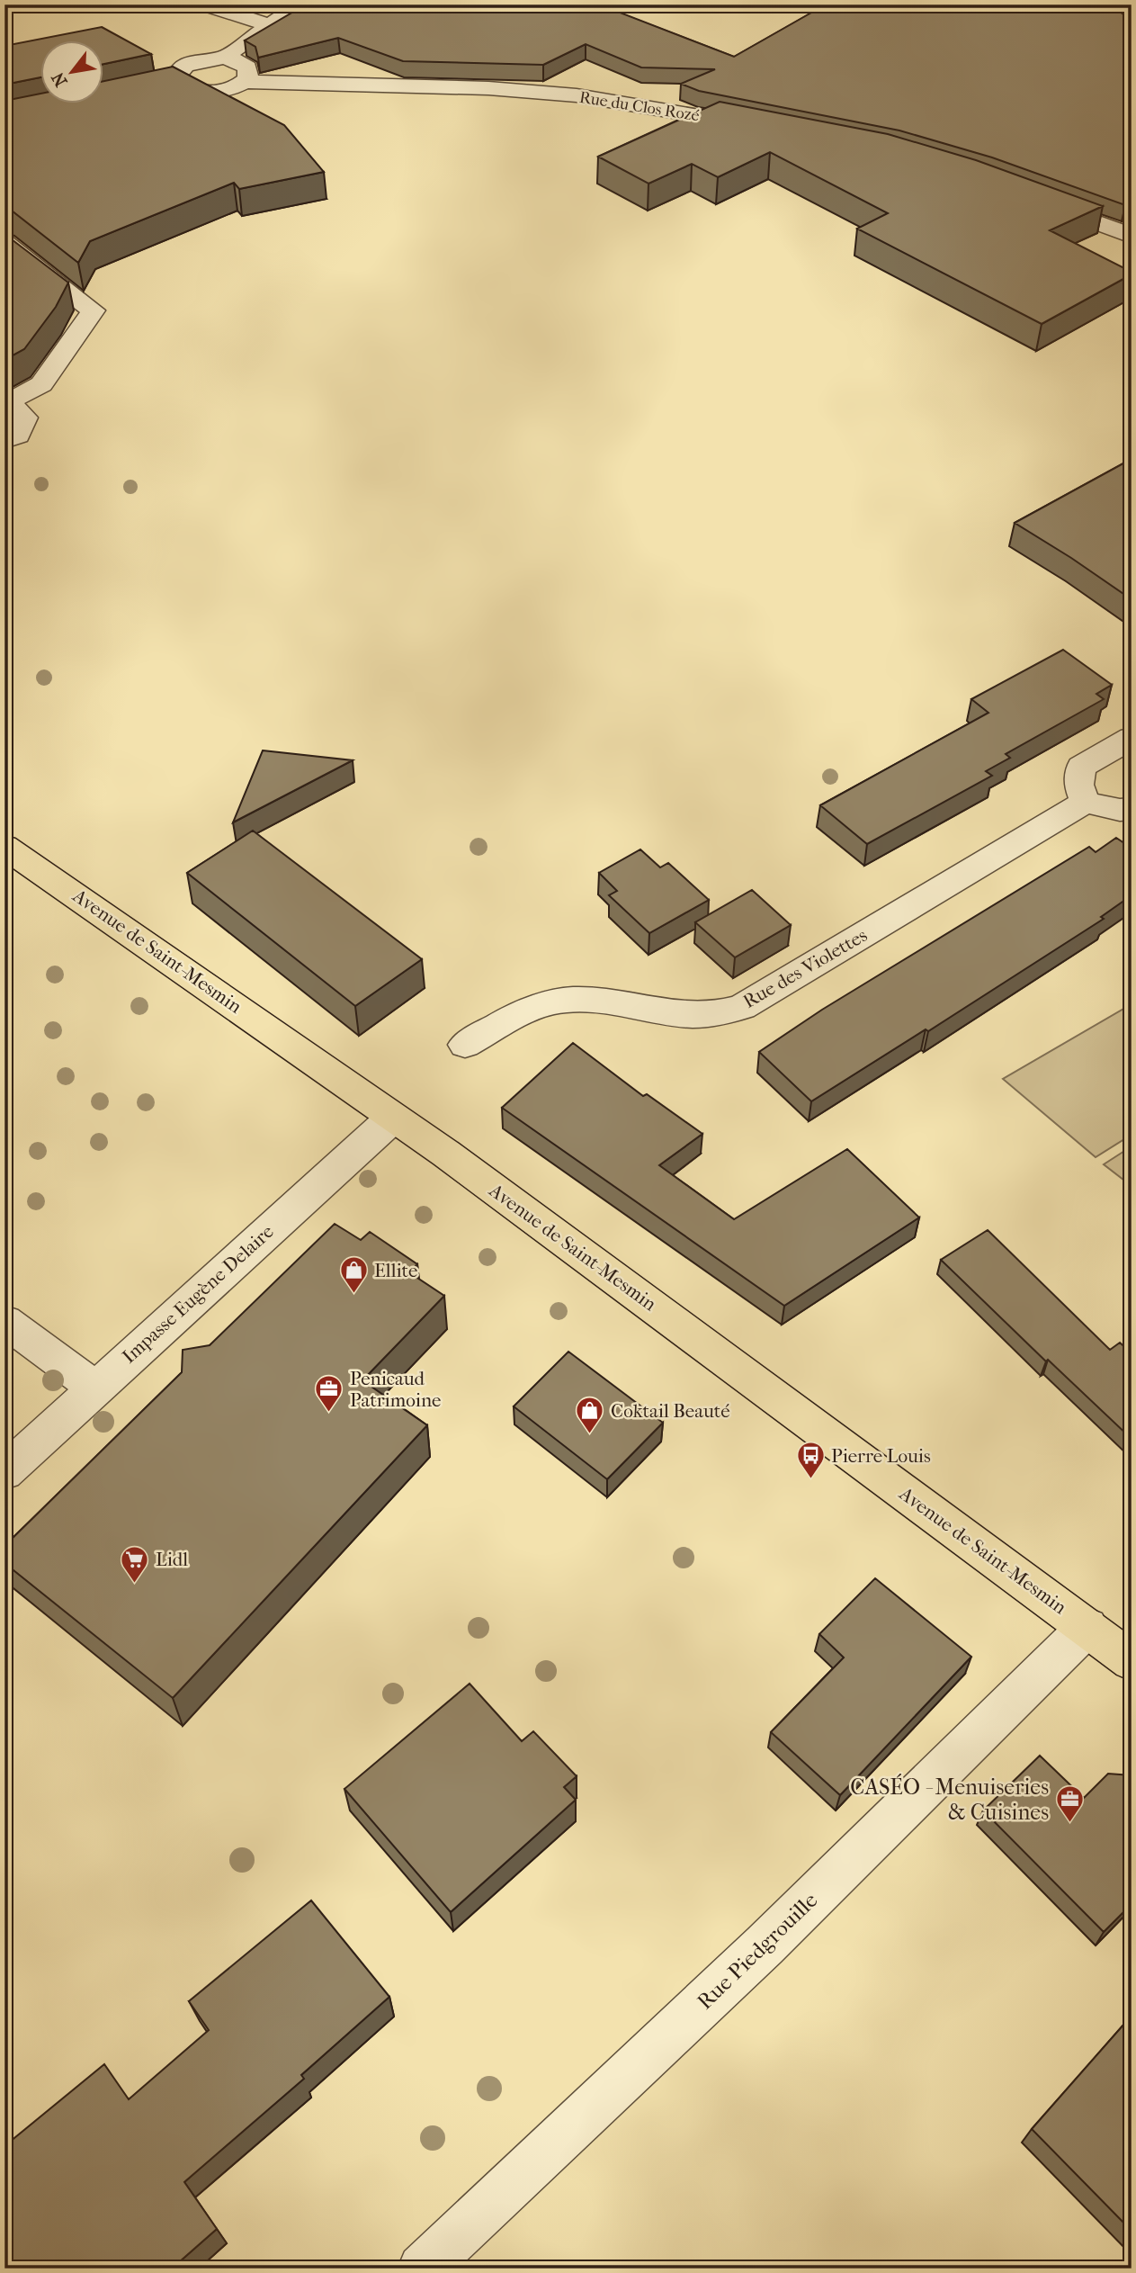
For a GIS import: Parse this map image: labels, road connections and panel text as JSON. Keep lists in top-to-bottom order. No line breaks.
{"streets":{"main road":["Avenue de Saint-Mesmin"],"street":["Rue du Clos Rozé","Rue des Violettes","Impasse Eugène Delaire","Rue Piedgrouille"]},"crossings":[["Avenue de Saint-Mesmin","Impasse Eugène Delaire"],["Avenue de Saint-Mesmin","Rue Piedgrouille"]],"places":{"shop":["Ellite","Coktail Beauté"],"office":["Penicaud Patrimoine","CASÉO - Menuiseries & Cuisines"],"bus stop":["Pierre Louis"],"supermarket":["Lidl"]},"north":"bottom left"}
